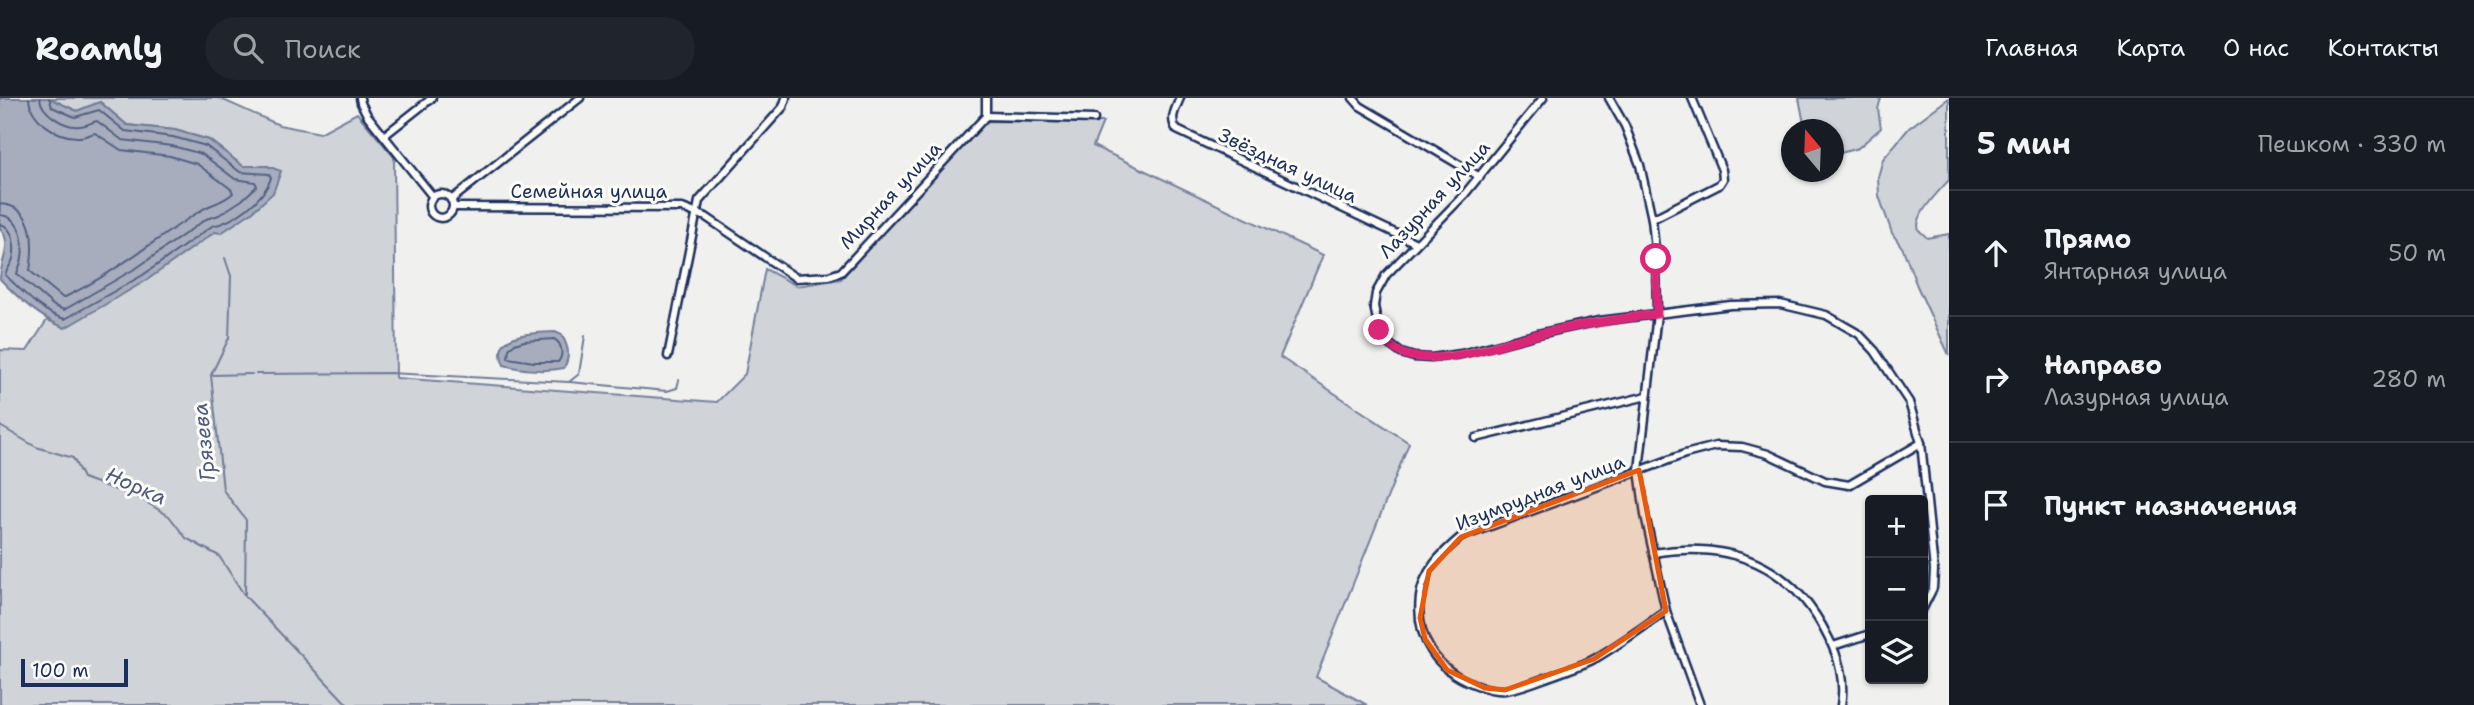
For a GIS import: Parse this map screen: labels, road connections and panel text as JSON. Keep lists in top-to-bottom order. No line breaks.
{"streets":{"street":["Звёздная улица","Семейная улица","Мирная улица","Лазурная улица","Изумрудная улица"]},"crossings":[["Звёздная улица","Лазурная улица"],["Семейная улица","Мирная улица"],["Лазурная улица","Изумрудная улица"]],"water":["Грязева","Норка"],"scale_bar":"100 m","north":"top","page":{"header":"Roamly","search":"Поиск","nav":["Главная","Карта","О нас","Контакты"],"heading":["5 мин","Пешком · 330 m"],"list":[["Прямо","Янтарная улица","50 m"],["Направо","Лазурная улица","280 m"],"Пункт назначения"],"map_buttons":["+","−"],"scale":"100 m"}}
